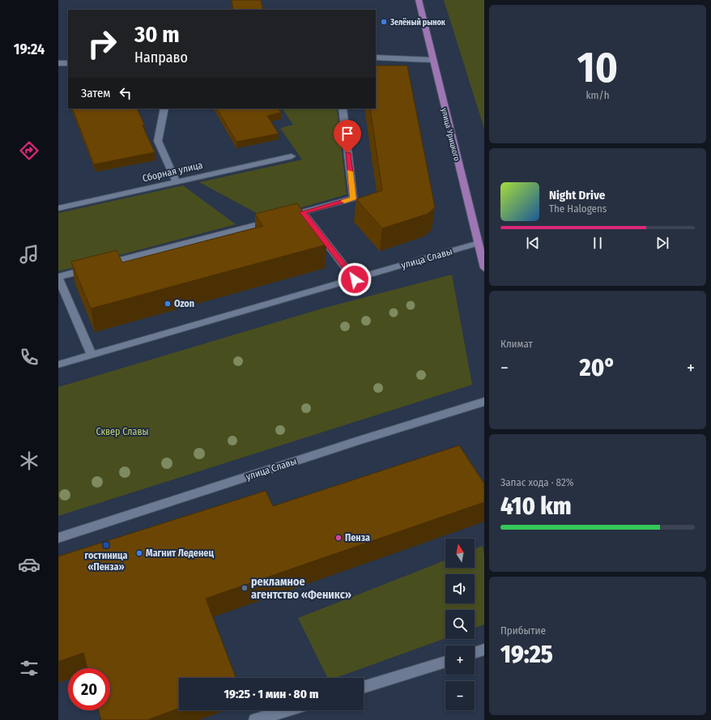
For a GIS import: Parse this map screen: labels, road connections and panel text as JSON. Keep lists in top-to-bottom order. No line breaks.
{"streets":{"main road":["улица Урицкого"],"street":["Сборная улица","улица Славы"]},"crossings":[["улица Урицкого","улица Славы"]],"parks":["Сквер Славы"],"places":{"other":["Зелёный рынок","Ozon","Пенза","Магнит Леденец","рекламное агентство «Феникс»"],"transit":["гостиница «Пенза»"]},"north":"top","page":{"tabs":"19:24","tile":[["10","km/h"],"Климат",["Запас хода · 82%","410 km"],["Прибытие","19:25"]],"turn":["30 m","Направо"],"then":"Затем","song":["Night Drive","The Halogens"],"heat":["−","20°","+"],"map_buttons":["+","−"],"limit":"20","trip":"19:25 · 1 мин · 80 m"}}
